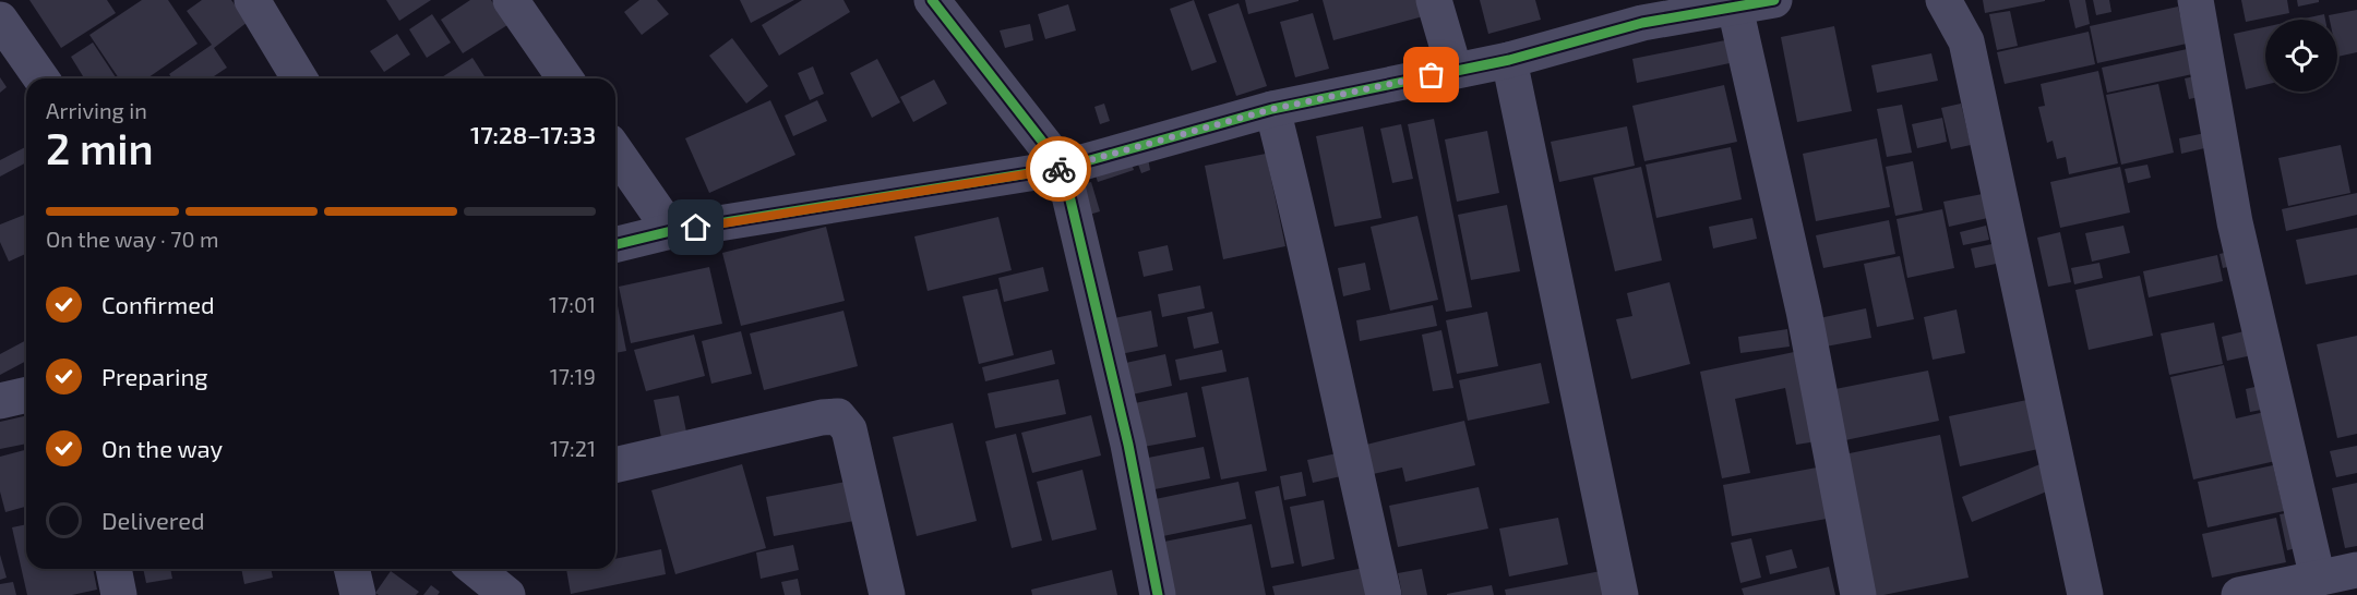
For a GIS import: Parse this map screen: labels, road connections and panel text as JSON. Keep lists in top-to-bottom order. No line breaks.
{"page":{"heading":["2 min","Arriving in","17:28–17:33"],"bar":"On the way · 70 m","list":[["Confirmed","17:01"],["Preparing","17:19"],["On the way","17:21"],"Delivered"]}}
